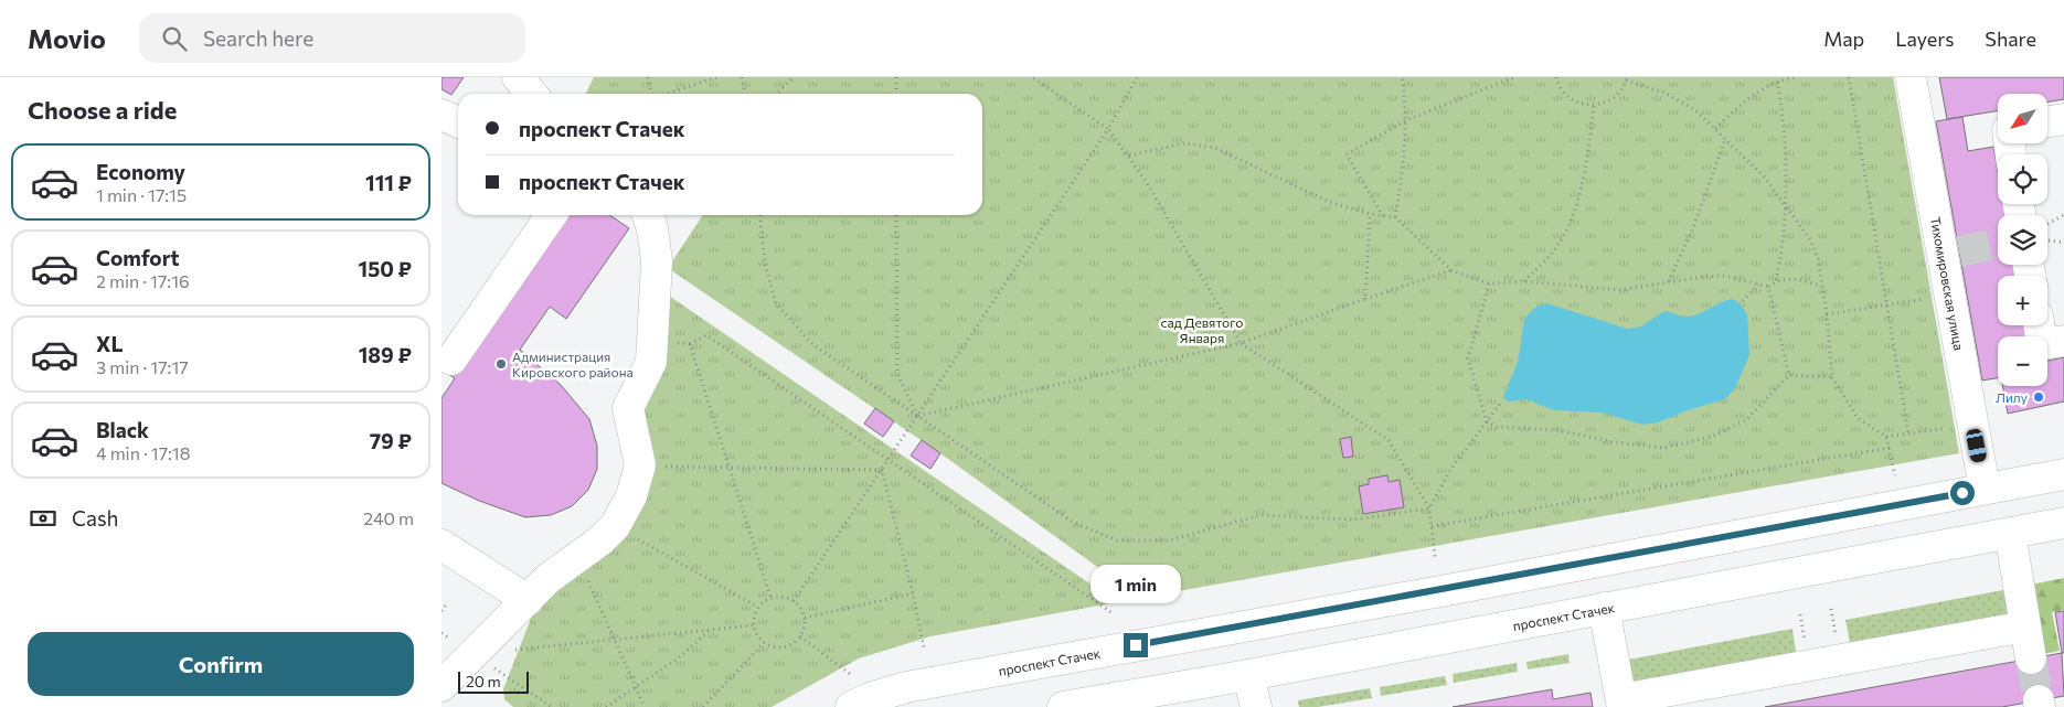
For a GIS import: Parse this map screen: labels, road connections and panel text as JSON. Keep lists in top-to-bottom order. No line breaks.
{"streets":{"main road":["Тихомировская улица","проспект Стачек"]},"crossings":[["Тихомировская улица","проспект Стачек"]],"parks":["сад Девятого Января"],"places":["Администрация Кировского района","Лилу"],"scale_bar":"20 m","north":"bottom left","page":{"header":"Movio","search":"Search here","nav":["Map","Layers","Share"],"heading":"Choose a ride","map_buttons":["+","−"],"banner":["проспект Стачек","проспект Стачек"],"list":[{"name":"Economy","note":"1 min · 17:15","value":"111 ₽"},{"name":"Comfort","note":"2 min · 17:16","value":"150 ₽"},{"name":"XL","note":"3 min · 17:17","value":"189 ₽"},{"name":"Black","note":"4 min · 17:18","value":"79 ₽"}],"pay":["Cash","240 m"],"bubble":"1 min","buttons":"Confirm","scale":"20 m"}}
